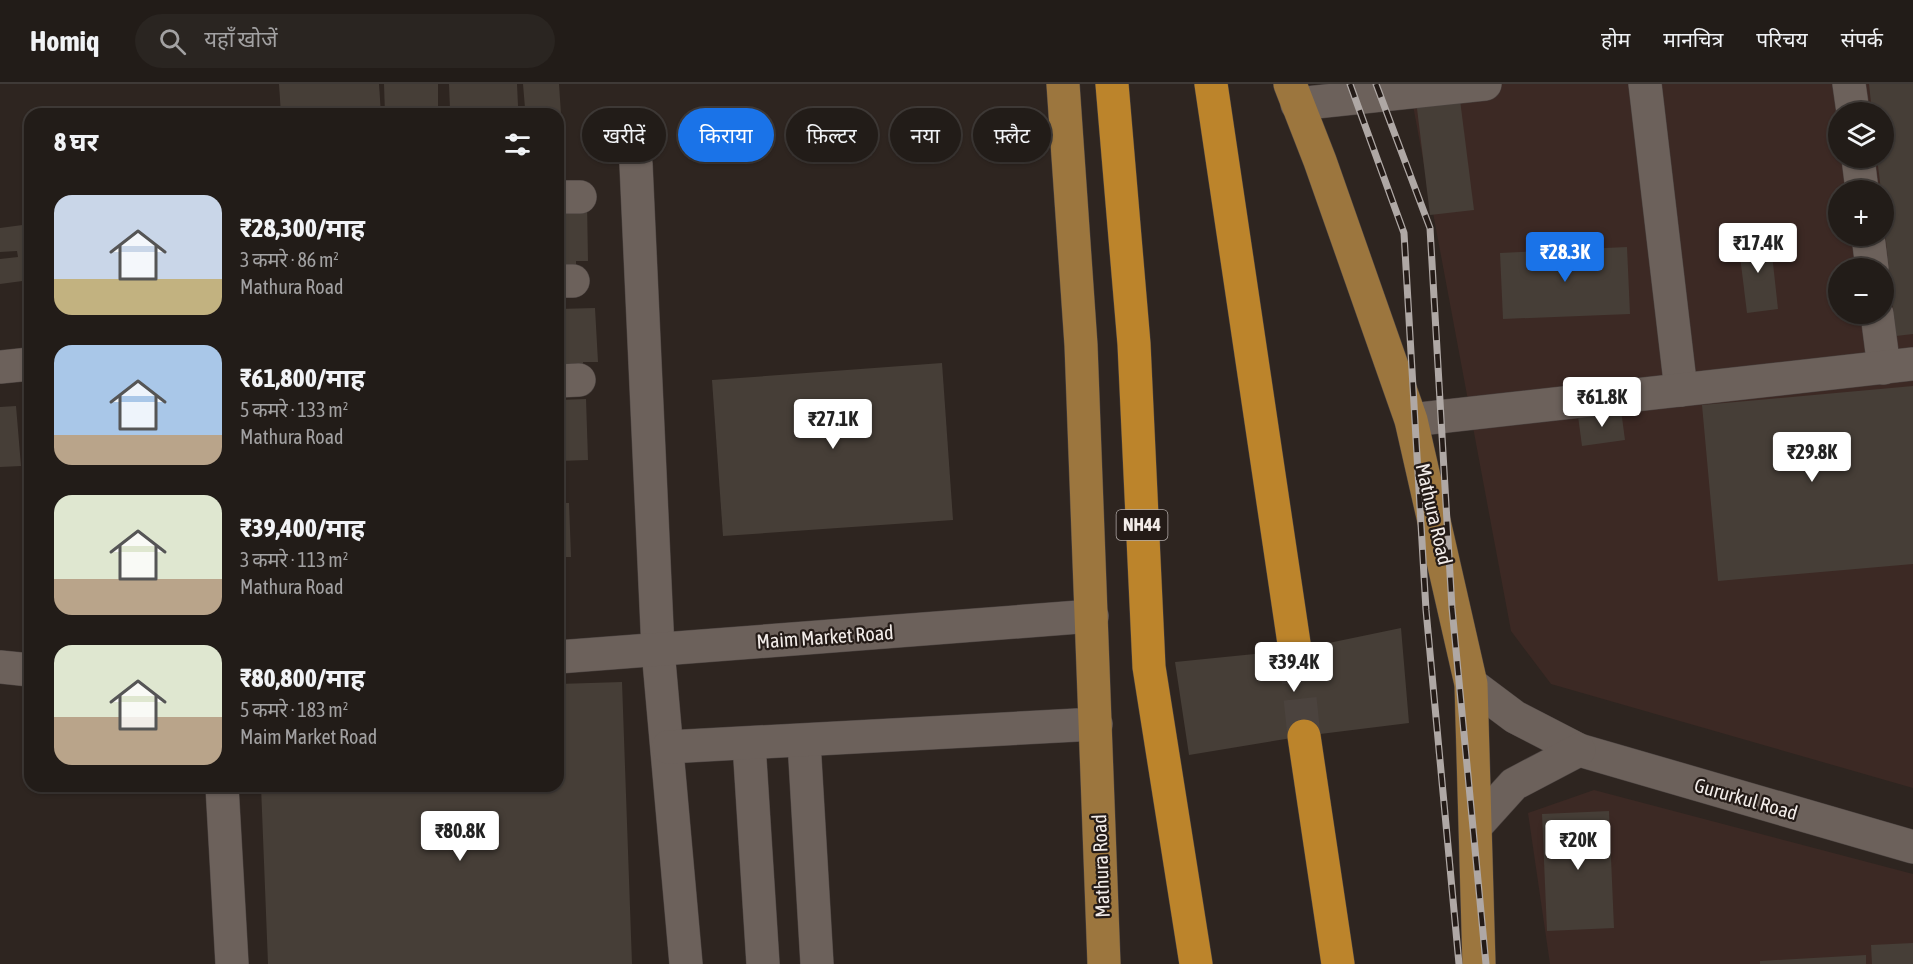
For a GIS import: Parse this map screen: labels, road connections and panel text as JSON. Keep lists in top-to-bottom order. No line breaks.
{"streets":{"highway":["NH44"],"main road":["Mathura Road"],"street":["Maim Market Road","Gururkul Road"]},"crossings":[["Mathura Road","Maim Market Road"],["Mathura Road","Gururkul Road"]],"page":{"header":"Homiq","search":"यहाँ खोजें","nav":["होम","मानचित्र","परिचय","संपर्क"],"map_buttons":["+","−"],"chip":["खरीदें","किराया","फ़िल्टर","नया","फ़्लैट"],"heading":"8 घर","list":[{"name":"₹28,300/माह","note":"3 कमरे · 86 m² · Mathura Road"},{"name":"₹61,800/माह","note":"5 कमरे · 133 m² · Mathura Road"},{"name":"₹39,400/माह","note":"3 कमरे · 113 m² · Mathura Road"},{"name":"₹80,800/माह","note":"5 कमरे · 183 m² · Maim Market Road"}],"price":["₹17.4K","₹28.3K","₹61.8K","₹27.1K","₹29.8K","₹39.4K","₹80.8K","₹20K"]}}
